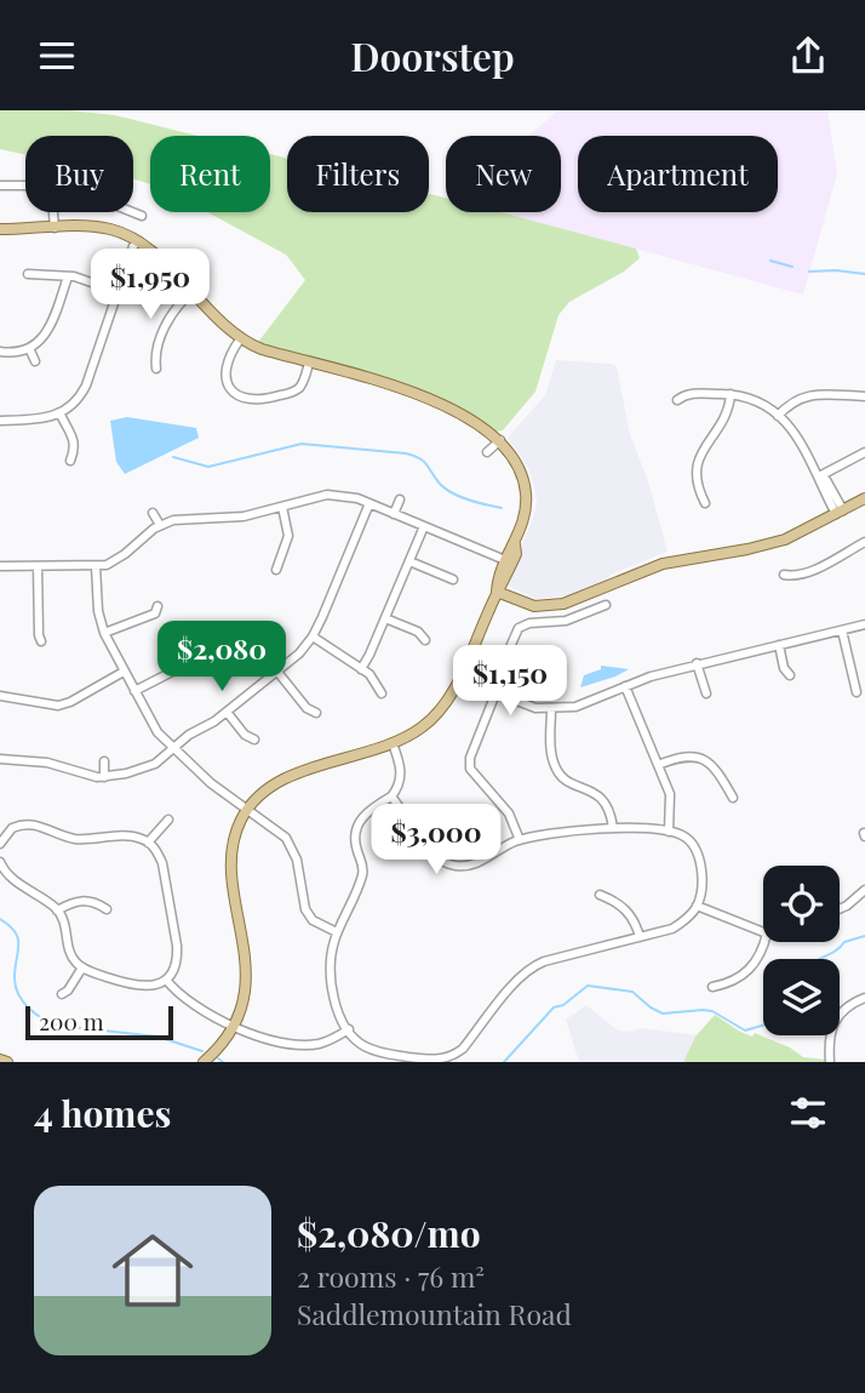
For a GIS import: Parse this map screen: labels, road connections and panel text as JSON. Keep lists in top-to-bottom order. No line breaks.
{"scale_bar":"200 m","page":{"header":"Doorstep","chip":["Buy","Rent","Filters","New","Apartment"],"price":["$1,950","$2,080","$1,150","$3,000"],"scale":"200 m","heading":"4 homes","list":[{"name":"$2,080/mo","note":"2 rooms · 76 m² · Saddlemountain Road"}]}}
